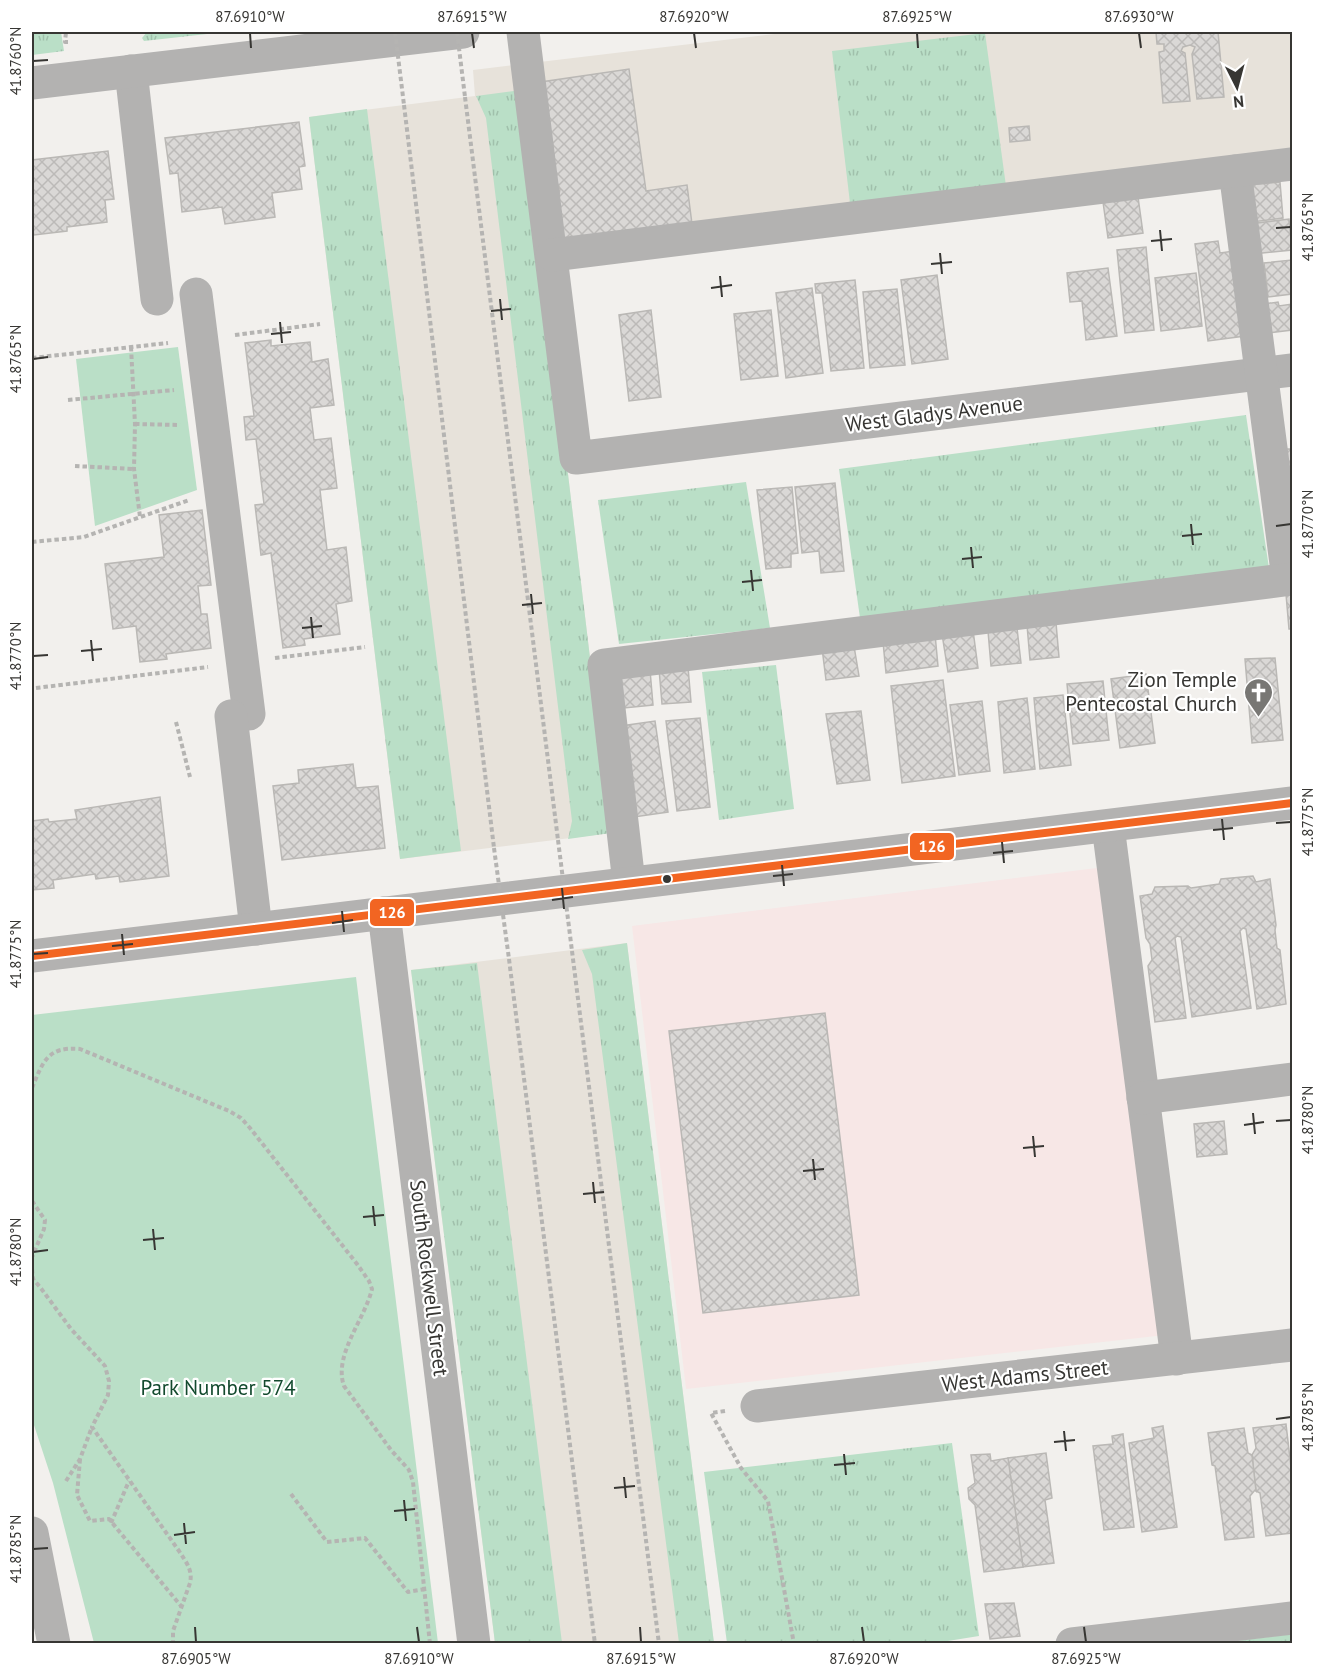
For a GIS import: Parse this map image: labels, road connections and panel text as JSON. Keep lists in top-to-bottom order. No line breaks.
{"streets":{"street":["West Gladys Avenue","South Rockwell Street","West Adams Street"]},"parks":["Park Number 574"],"places":{"church":["Zion Temple Pentecostal Church"]},"lines":["transit line 126"],"north":"bottom","coordinates":["87.6910°W","87.6915°W","87.6920°W","87.6925°W","87.6930°W","41.8760°N","41.8765°N","41.8770°N","41.8775°N","41.8780°N","41.8785°N","87.6905°W"]}
